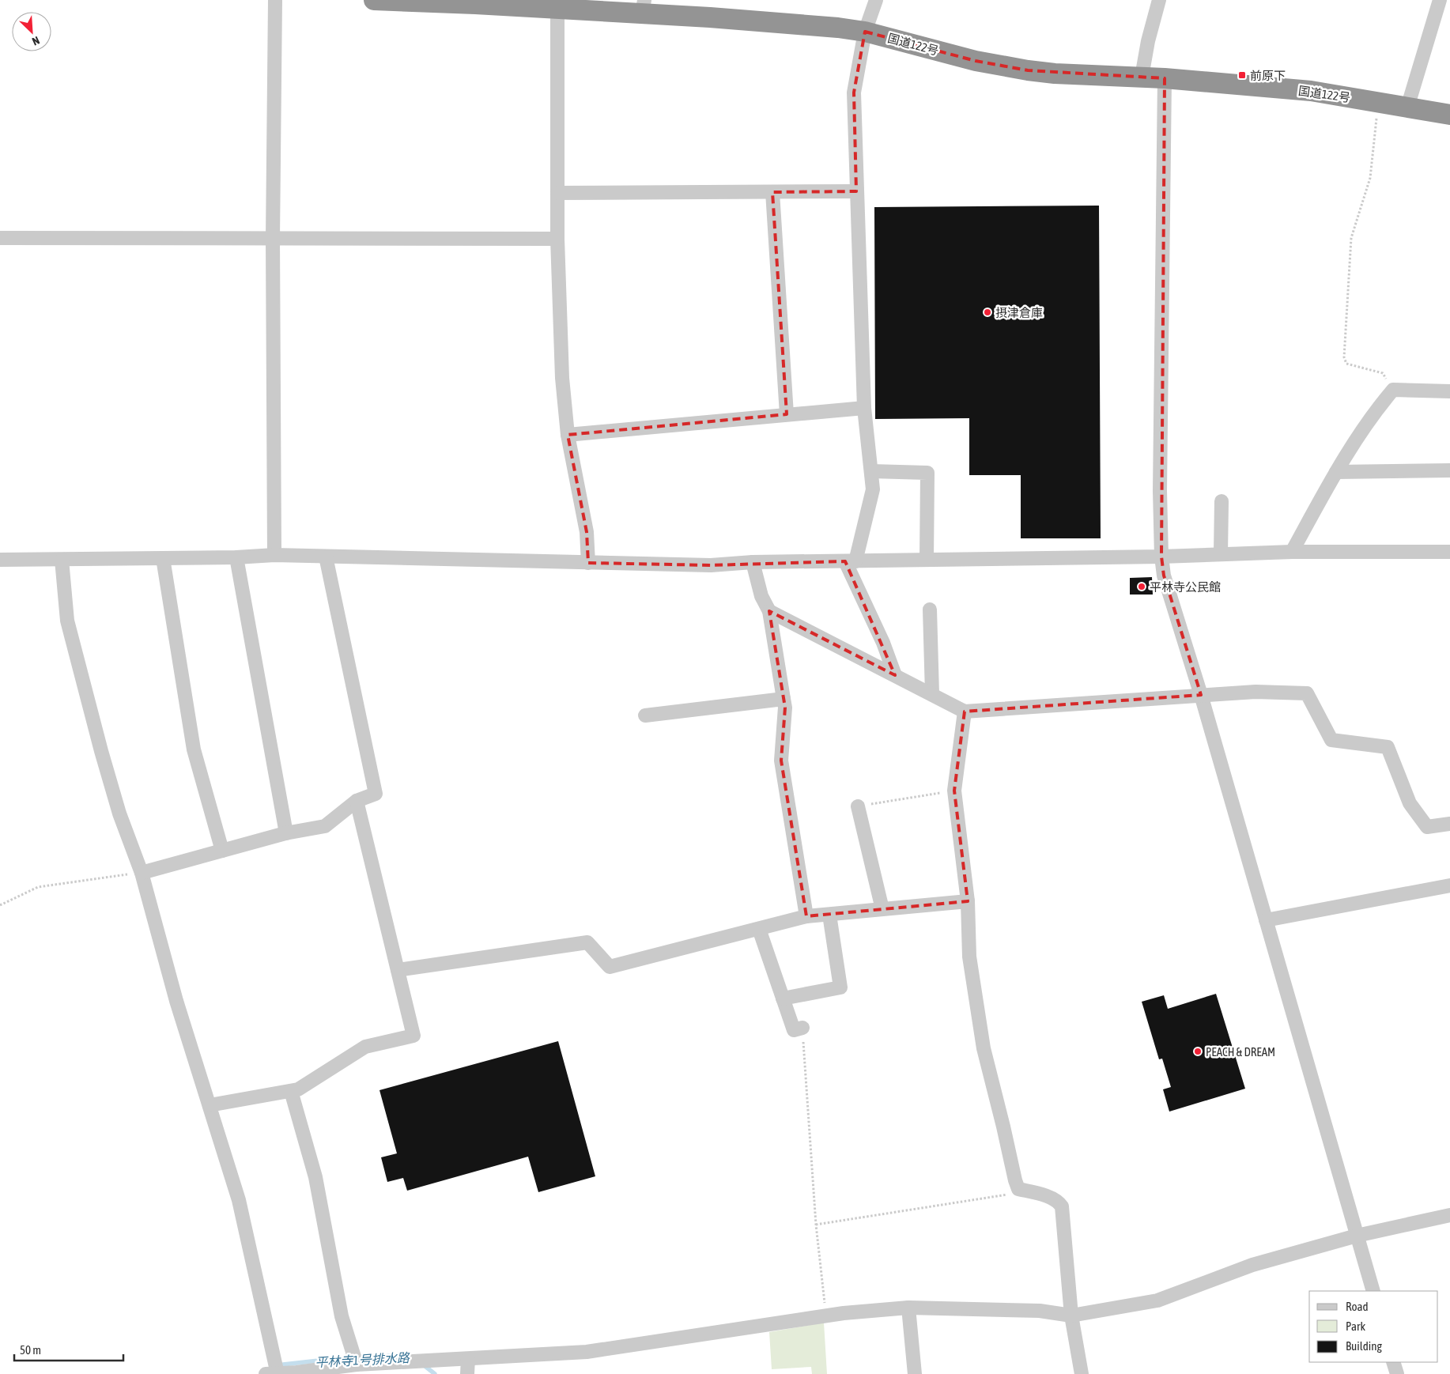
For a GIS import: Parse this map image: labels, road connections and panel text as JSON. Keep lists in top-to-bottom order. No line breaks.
{"streets":{"highway":["国道122号"]},"water":["平林寺1号排水路"],"places":{"transit":["前原下"],"other":["摂津倉庫","平林寺公民館","PEACH & DREAM"]},"legend":["Road","Park","Building"],"scale_bar":"50 m","north":"bottom right"}
